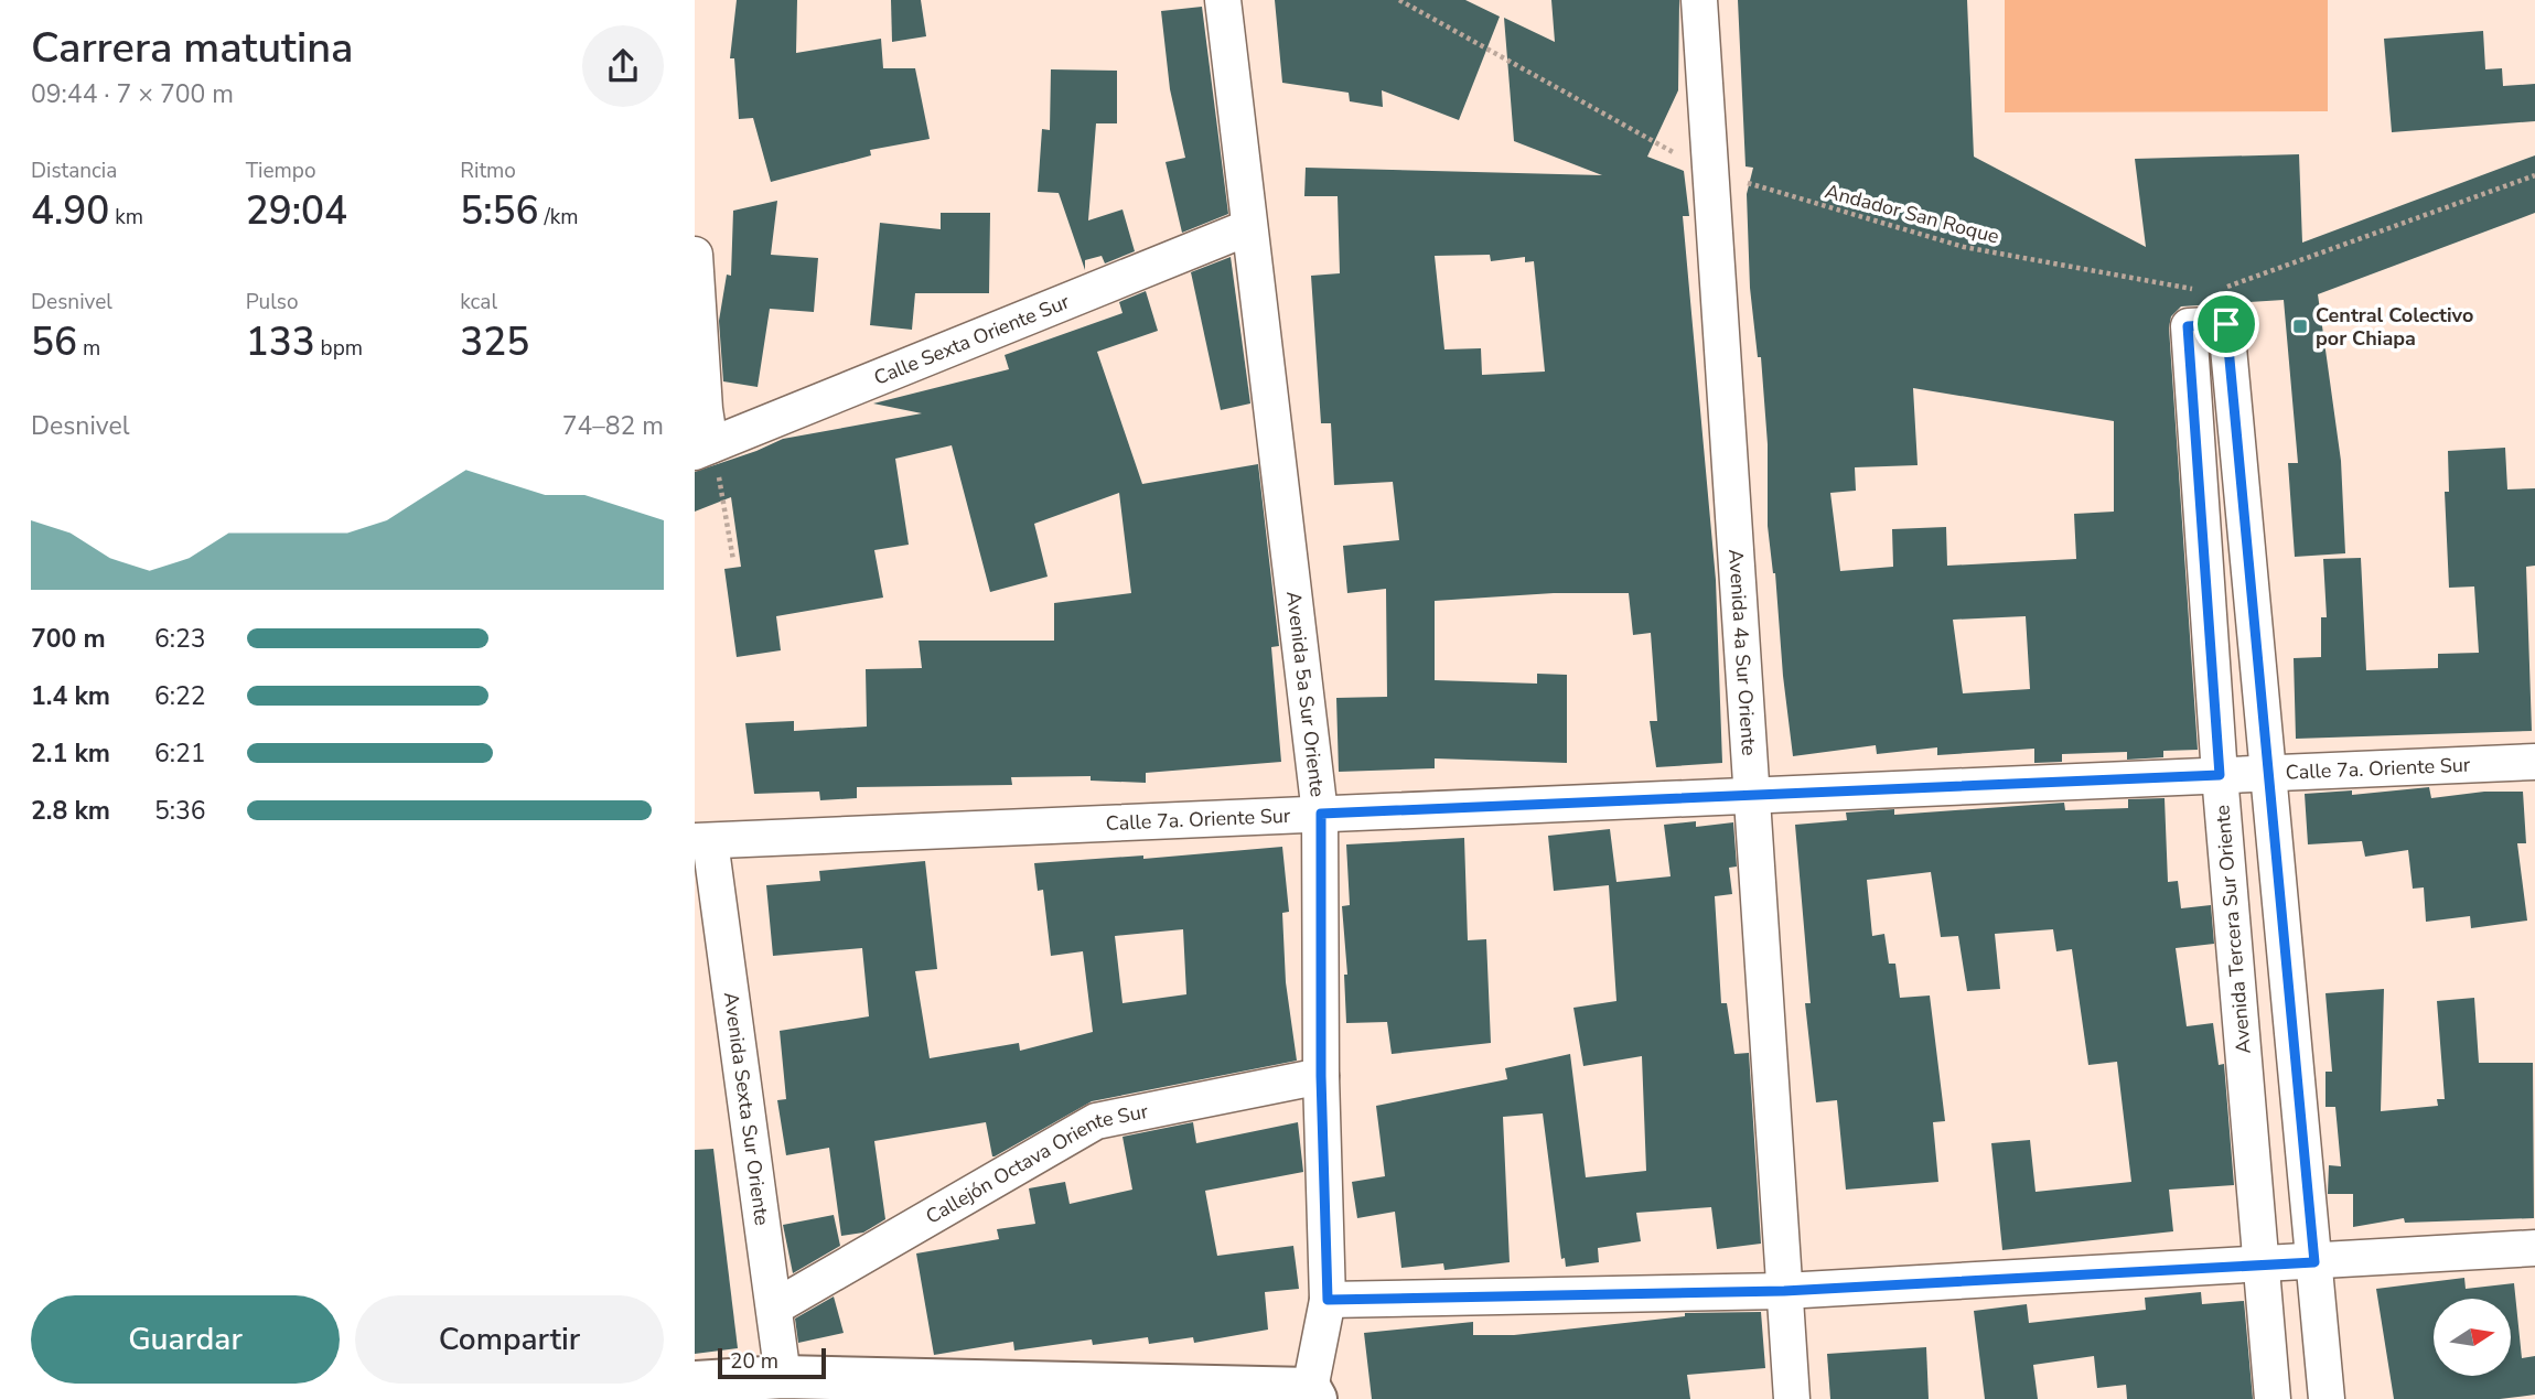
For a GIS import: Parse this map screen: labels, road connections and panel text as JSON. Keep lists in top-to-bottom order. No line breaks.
{"streets":{"street":["Calle Sexta Oriente Sur","Avenida 4a Sur Oriente","Avenida 5a Sur Oriente","Calle 7a. Oriente Sur","Avenida Tercera Sur Oriente","Avenida Sexta Sur Oriente","Callejón Octava Oriente Sur"],"path":["Andador San Roque"]},"crossings":[["Andador San Roque","Avenida 4a Sur Oriente"],["Calle Sexta Oriente Sur","Avenida 5a Sur Oriente"],["Avenida 4a Sur Oriente","Calle 7a. Oriente Sur"],["Avenida 5a Sur Oriente","Calle 7a. Oriente Sur"],["Avenida 5a Sur Oriente","Callejón Octava Oriente Sur"],["Calle 7a. Oriente Sur","Avenida Tercera Sur Oriente"],["Calle 7a. Oriente Sur","Avenida Sexta Sur Oriente"],["Avenida Sexta Sur Oriente","Callejón Octava Oriente Sur"]],"places":{"transit":["Central Colectivo por Chiapa"]},"scale_bar":"20 m","north":"right","page":{"heading":["Carrera matutina","09:44 · 7 × 700 m"],"stats":[["Distancia","4.90 km"],["Tiempo","29:04"],["Ritmo","5:56 /km"],["Desnivel","56 m"],["Pulso","133 bpm"],["kcal","325"]],"chart":["Desnivel","74–82 m"],"list":[{"name":"700 m","note":"6:23"},{"name":"1.4 km","note":"6:22"},{"name":"2.1 km","note":"6:21"},{"name":"2.8 km","note":"5:36"}],"buttons":["Guardar","Compartir"],"scale":"20 m"}}
